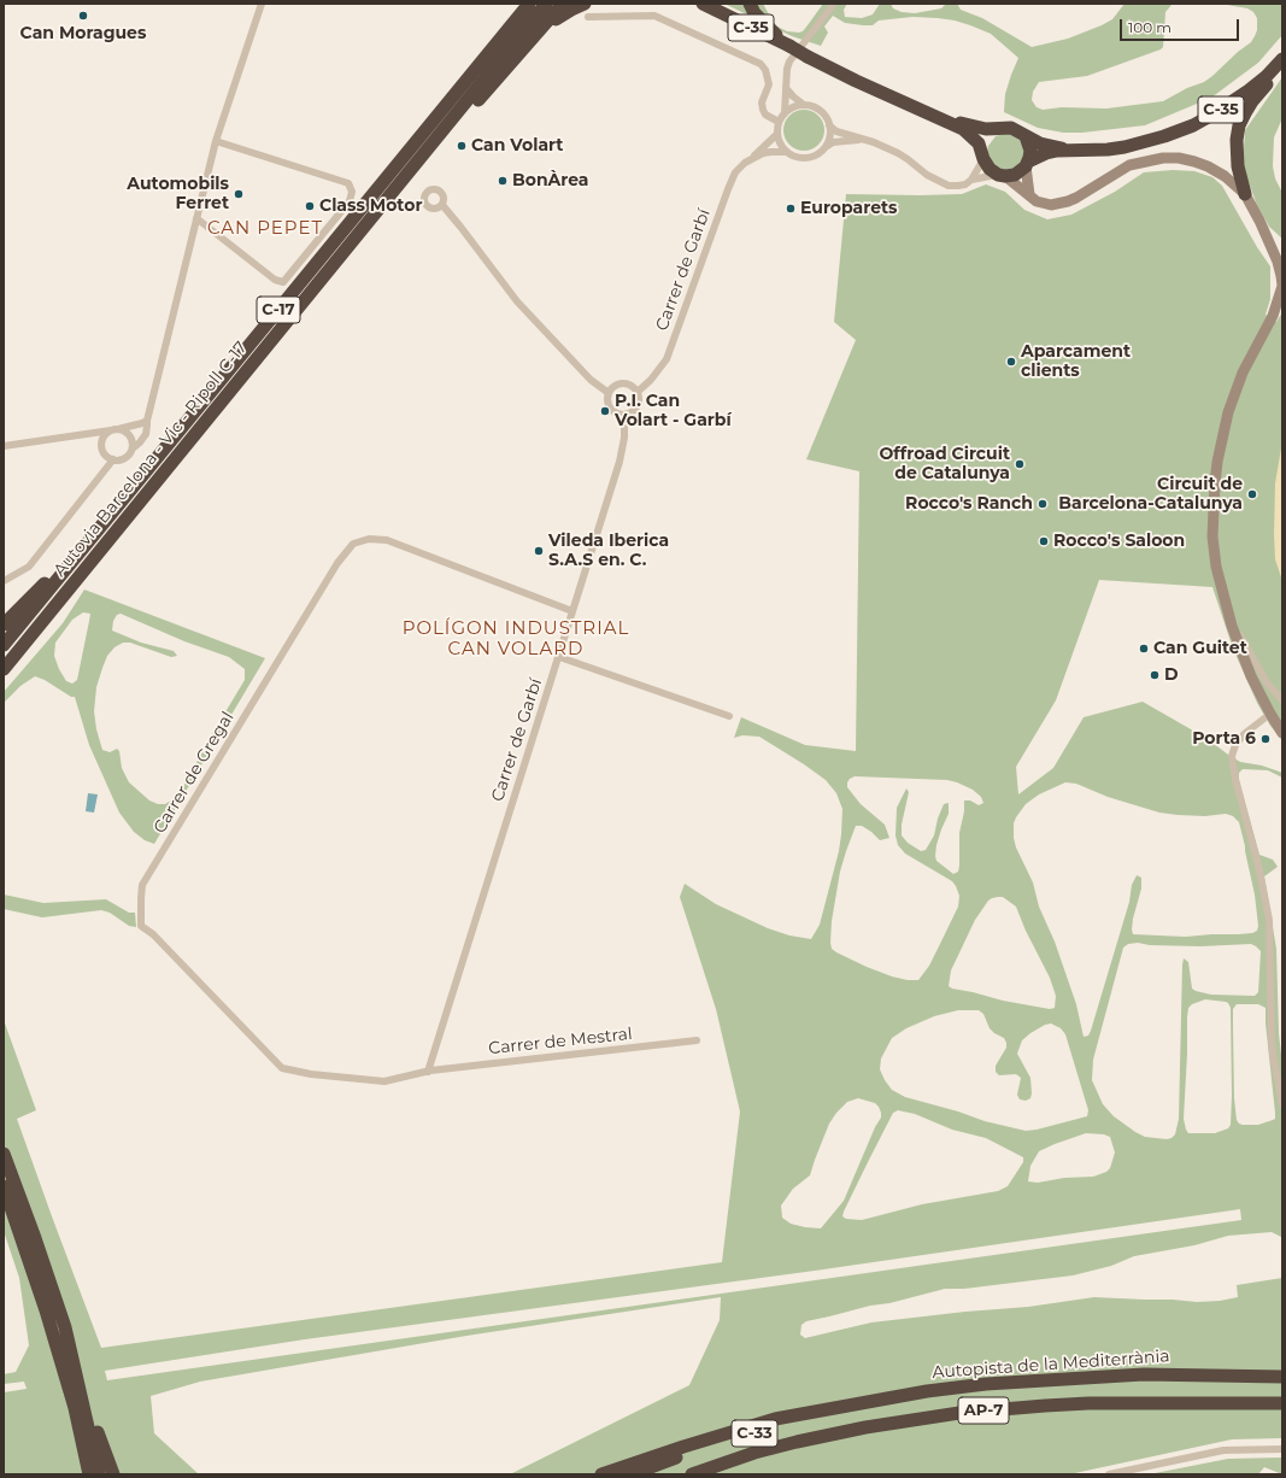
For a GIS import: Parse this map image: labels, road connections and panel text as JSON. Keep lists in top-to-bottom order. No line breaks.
{"streets":{"highway":["C-35","C-17","Autovia Barcelona - Vic - Ripoll C-17","Autopista de la Mediterrània","AP-7","C-33"],"street":["Carrer de Garbí","Carrer de Gregal","Carrer de Mestral"]},"crossings":[["Carrer de Garbí","Carrer de Gregal"],["Carrer de Garbí","Carrer de Mestral"],["C-17","Autovia Barcelona - Vic - Ripoll C-17"],["Carrer de Gregal","Carrer de Mestral"],["Autopista de la Mediterrània","C-33"]],"districts":["CAN PEPET","POLÍGON INDUSTRIAL CAN VOLARD"],"places":["Can Moragues","Can Volart","BonÀrea","Automobils Ferret","Class Motor","Europarets","Aparcament clients","P.I. Can Volart - Garbí","Offroad Circuit de Catalunya","Circuit de Barcelona-Catalunya","Rocco's Ranch","Rocco's Saloon","Vileda Iberica S.A.S en. C.","Can Guitet","D","Porta 6"],"scale_bar":"100 m"}
